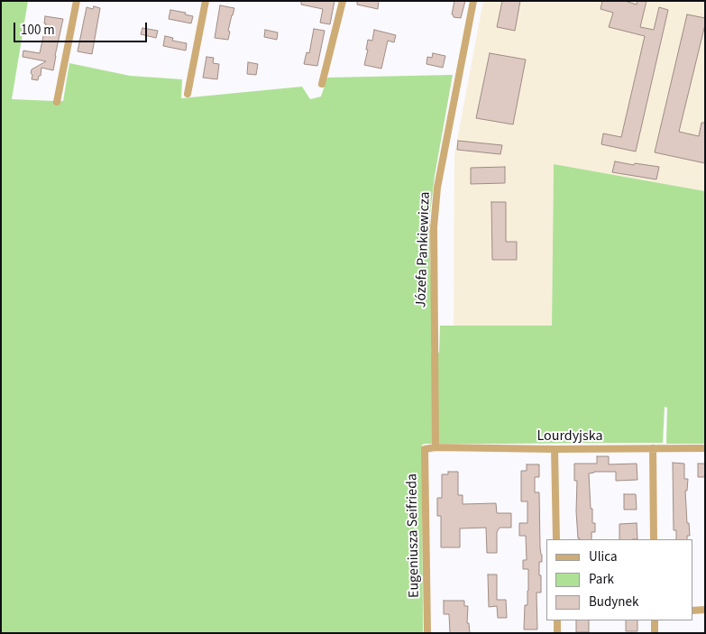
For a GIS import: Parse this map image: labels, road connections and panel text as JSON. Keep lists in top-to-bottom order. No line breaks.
{"streets":{"street":["Józefa Pankiewicza","Lourdyjska","Eugeniusza Seifrieda"]},"crossings":[["Józefa Pankiewicza","Lourdyjska"],["Józefa Pankiewicza","Eugeniusza Seifrieda"],["Lourdyjska","Eugeniusza Seifrieda"]],"legend":["Ulica","Park","Budynek"],"scale_bar":"100 m"}
